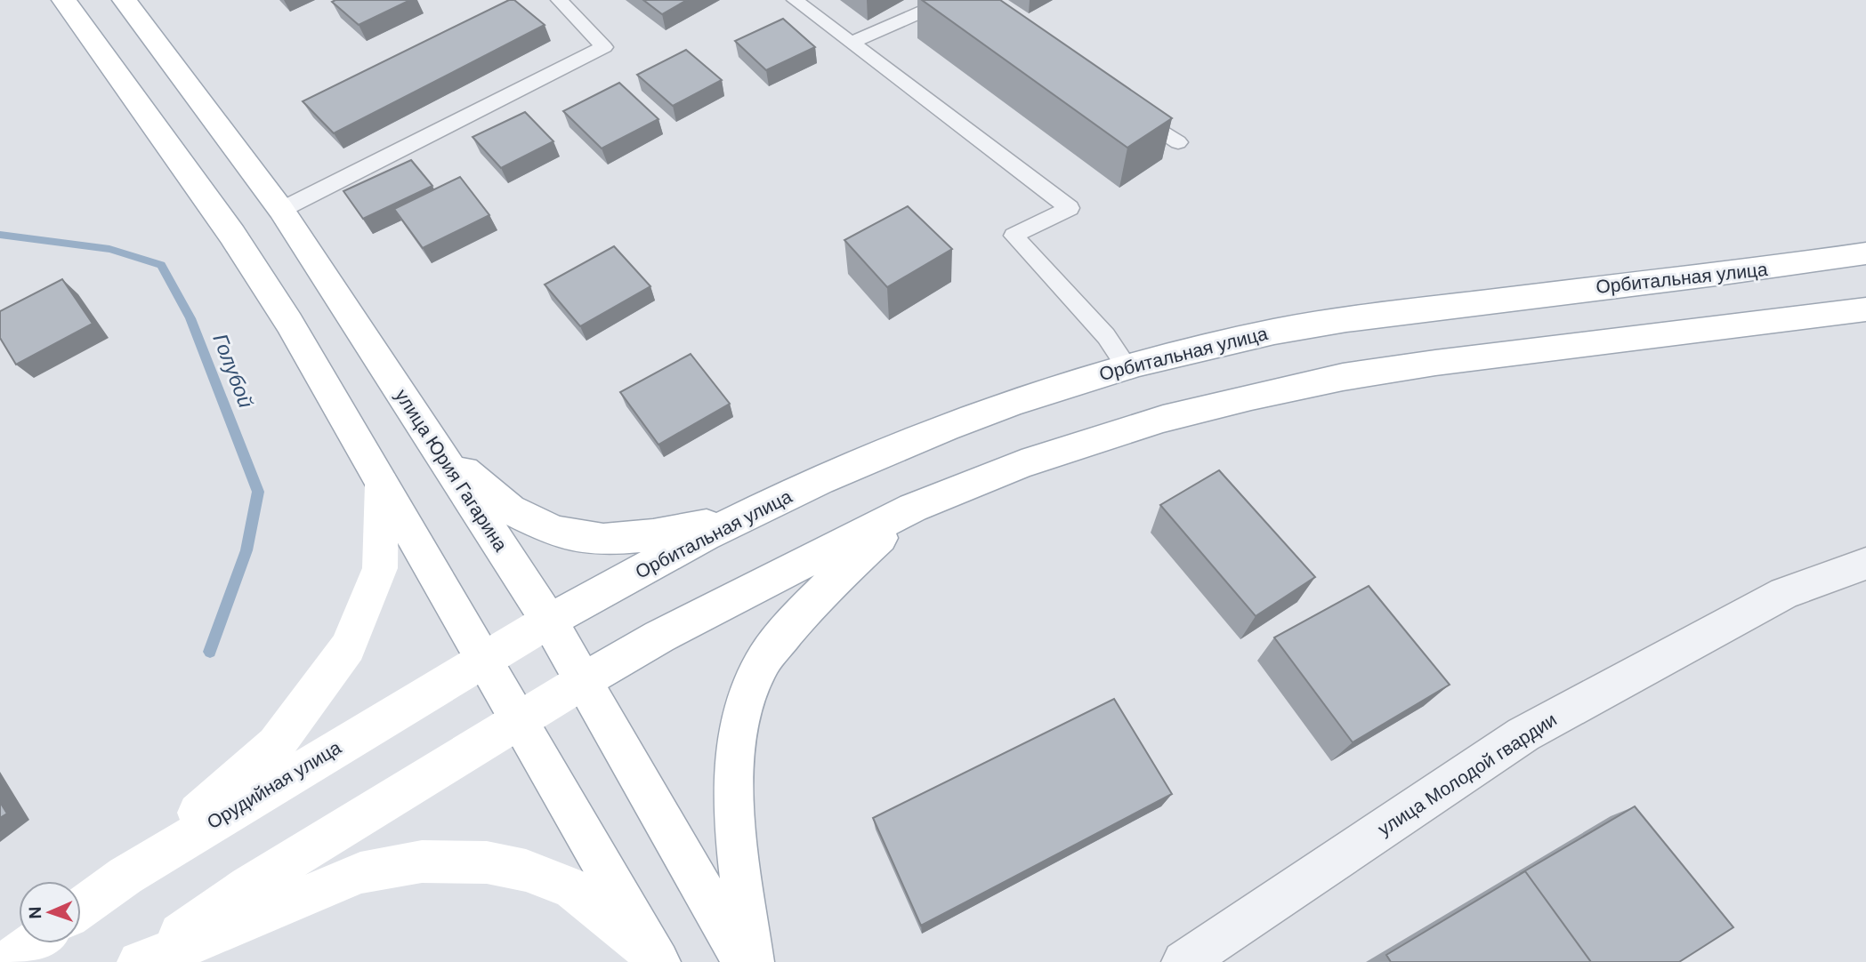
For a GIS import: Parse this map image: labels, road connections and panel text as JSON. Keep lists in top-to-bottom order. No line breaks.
{"streets":{"main road":["Орбитальная улица","улица Юрия Гагарина","Орудийная улица"],"street":["улица Молодой гвардии"]},"crossings":[["Орбитальная улица","улица Юрия Гагарина"],["Орбитальная улица","Орудийная улица"]],"water":["Голубой"],"north":"left"}
